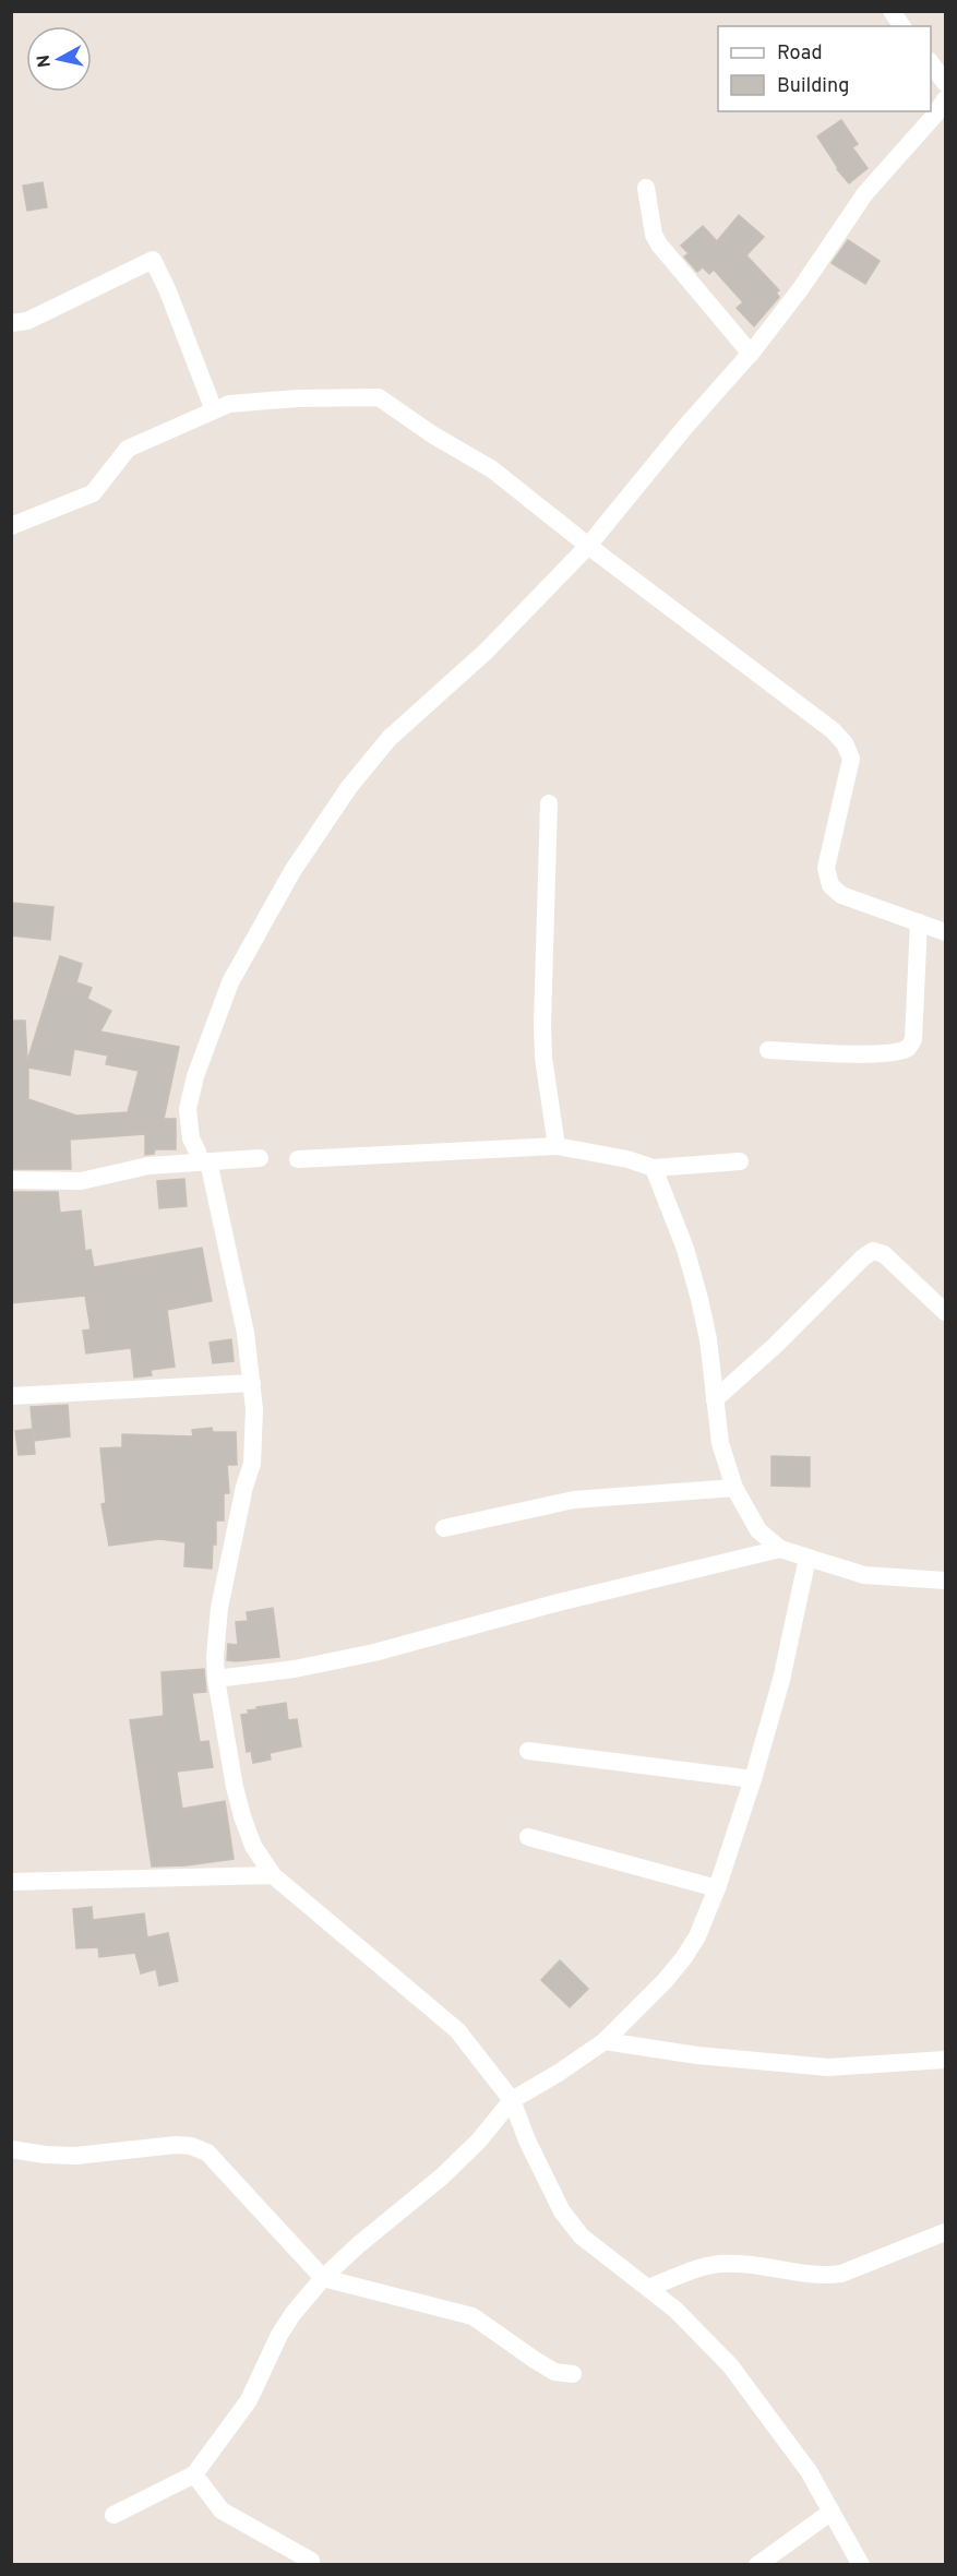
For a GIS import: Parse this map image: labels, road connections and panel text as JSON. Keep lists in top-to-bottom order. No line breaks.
{"legend":["Road","Building"],"north":"left"}
